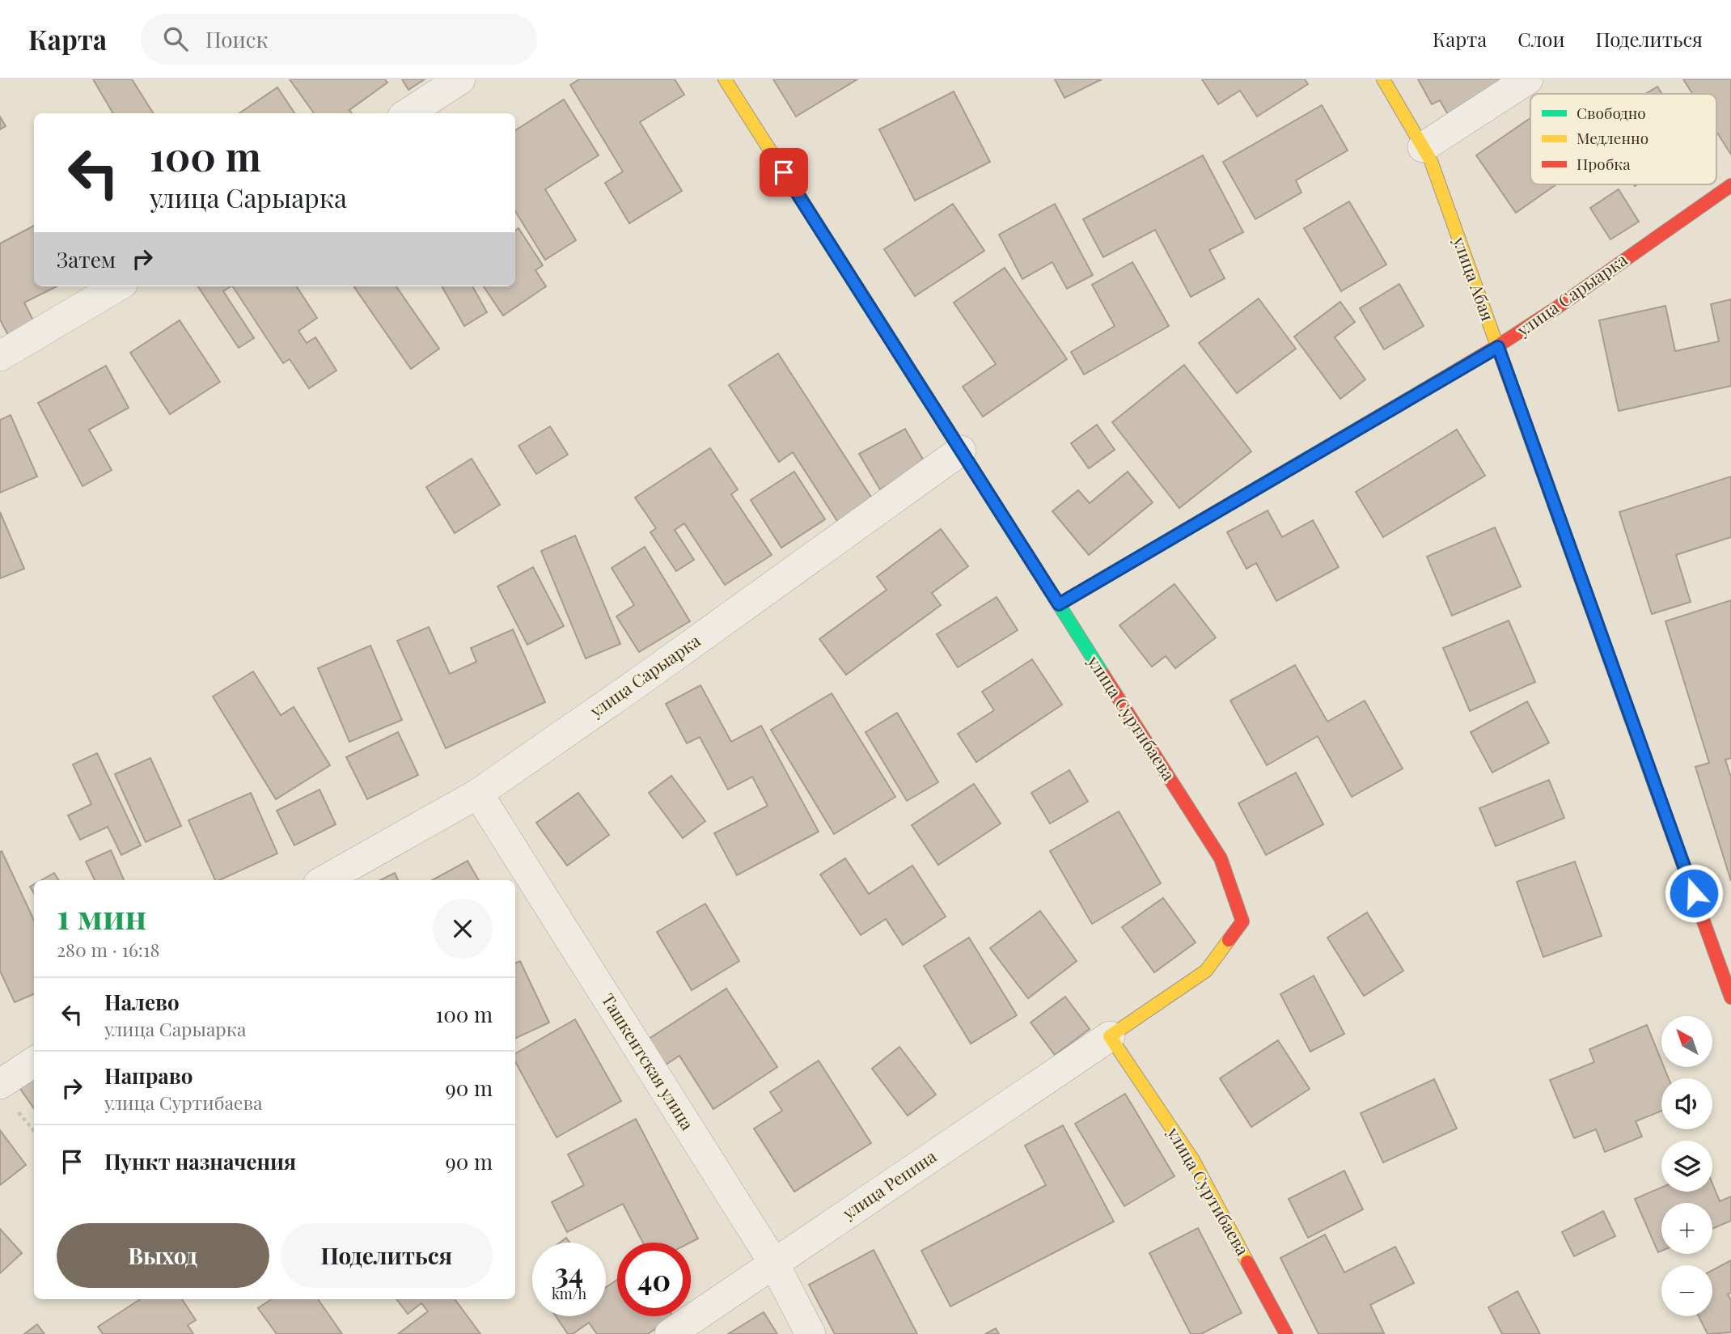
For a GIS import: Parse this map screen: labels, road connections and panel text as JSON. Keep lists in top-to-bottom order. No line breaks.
{"streets":{"street":["улица Абая","улица Сарыарка","улица Суртибаева","Ташкентская улица","улица Репина"]},"crossings":[["улица Абая","улица Сарыарка"],["улица Сарыарка","улица Суртибаева"],["улица Сарыарка","Ташкентская улица"],["улица Суртибаева","улица Репина"],["Ташкентская улица","улица Репина"]],"legend":["Свободно","Медленно","Пробка"],"north":"top left","page":{"header":"Карта","search":"Поиск","nav":["Карта","Слои","Поделиться"],"turn":["100 m","улица Сарыарка"],"then":"Затем","heading":["1 мин","280 m · 16:18"],"list":[{"name":"Налево","note":"улица Сарыарка","value":"100 m"},{"name":"Направо","note":"улица Суртибаева","value":"90 m"},{"name":"Пункт назначения","value":"90 m"}],"map_buttons":["+","−"],"buttons":["Выход","Поделиться"],"speed":"34 km/h","limit":"40"}}
